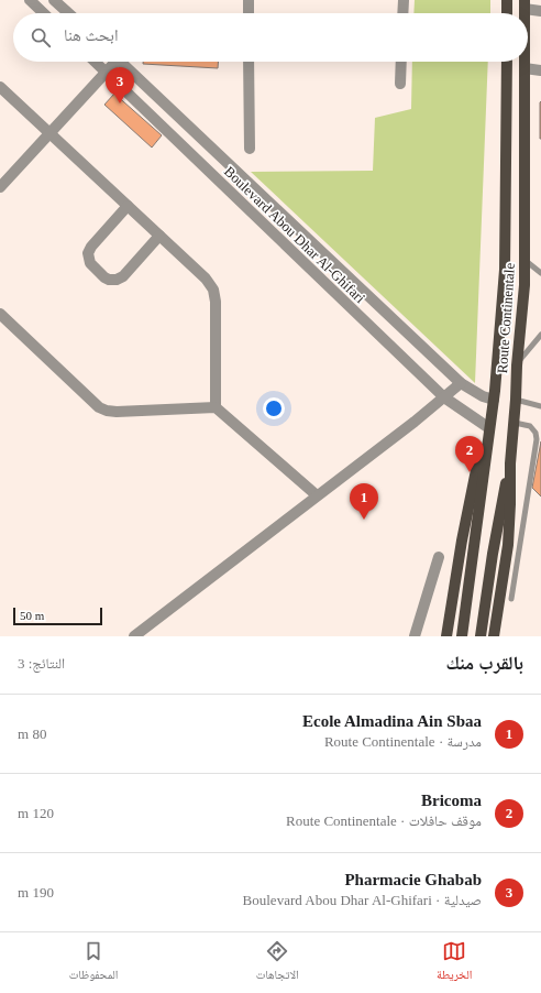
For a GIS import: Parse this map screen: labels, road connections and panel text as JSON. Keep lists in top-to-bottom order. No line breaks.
{"streets":{"main road":["Route Continentale"],"street":["Boulevard Abou Dhar Al-Ghifari"]},"crossings":[["Boulevard Abou Dhar Al-Ghifari","Route Continentale"]],"scale_bar":"50 m","page":{"search":"ابحث هنا","pins":["3","2","1"],"scale":"50 m","heading":["بالقرب منك","النتائج: 3"],"list":[{"mark":"1","name":"Ecole Almadina Ain Sbaa","note":"مدرسة · Route Continentale","value":"80 m"},{"mark":"2","name":"Bricoma","note":"موقف حافلات · Route Continentale","value":"120 m"},{"mark":"3","name":"Pharmacie Ghabab","note":"صيدلية · Boulevard Abou Dhar Al-Ghifari","value":"190 m"}],"nav":["الخريطة","الاتجاهات","المحفوظات"]}}
